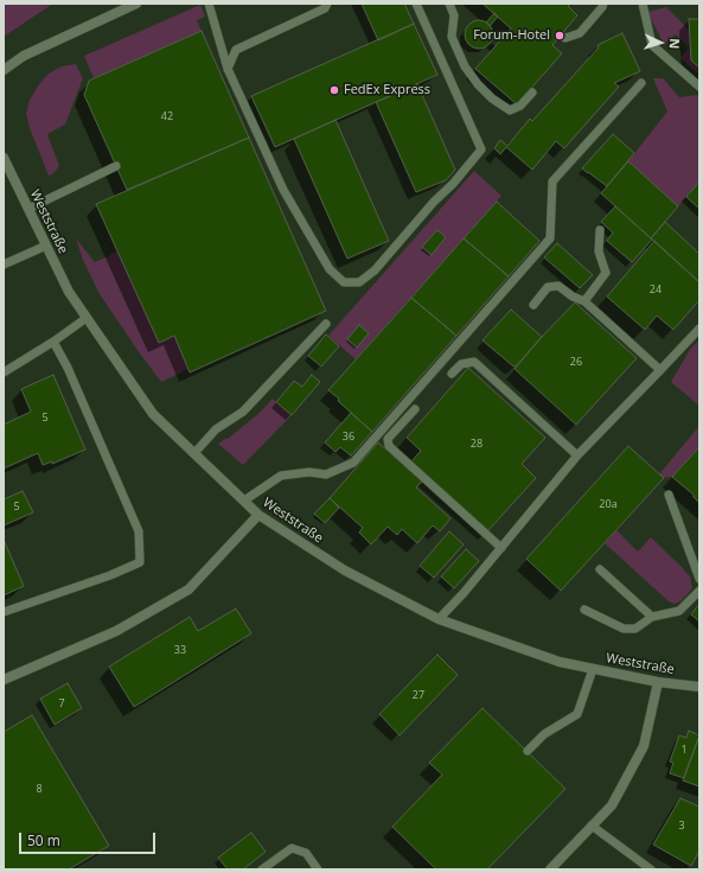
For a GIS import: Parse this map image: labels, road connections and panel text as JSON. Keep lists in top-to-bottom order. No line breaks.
{"streets":{"street":["Weststraße"]},"places":["Forum-Hotel","FedEx Express"],"house_numbers":["42","24","26","5","36","28","20a","5","33","27","7","1","8","3"],"scale_bar":"50 m","north":"right"}
